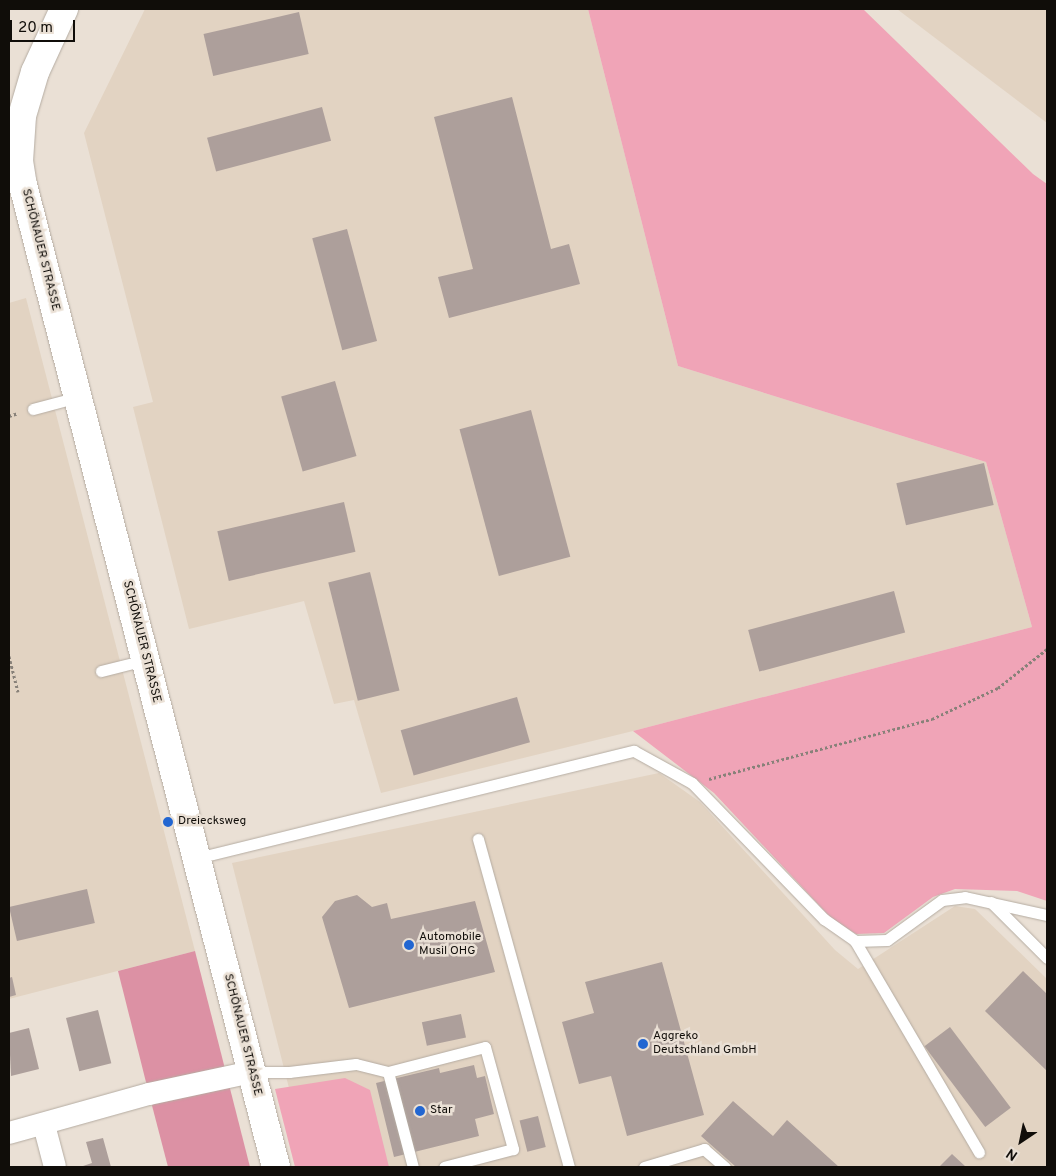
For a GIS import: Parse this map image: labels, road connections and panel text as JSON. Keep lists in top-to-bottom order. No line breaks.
{"streets":{"main road":["SCHÖNAUER STRASSE"]},"places":["Dreiecksweg","Automobile Musil OHG","Aggreko Deutschland GmbH","Star"],"scale_bar":"20 m","north":"bottom left"}
